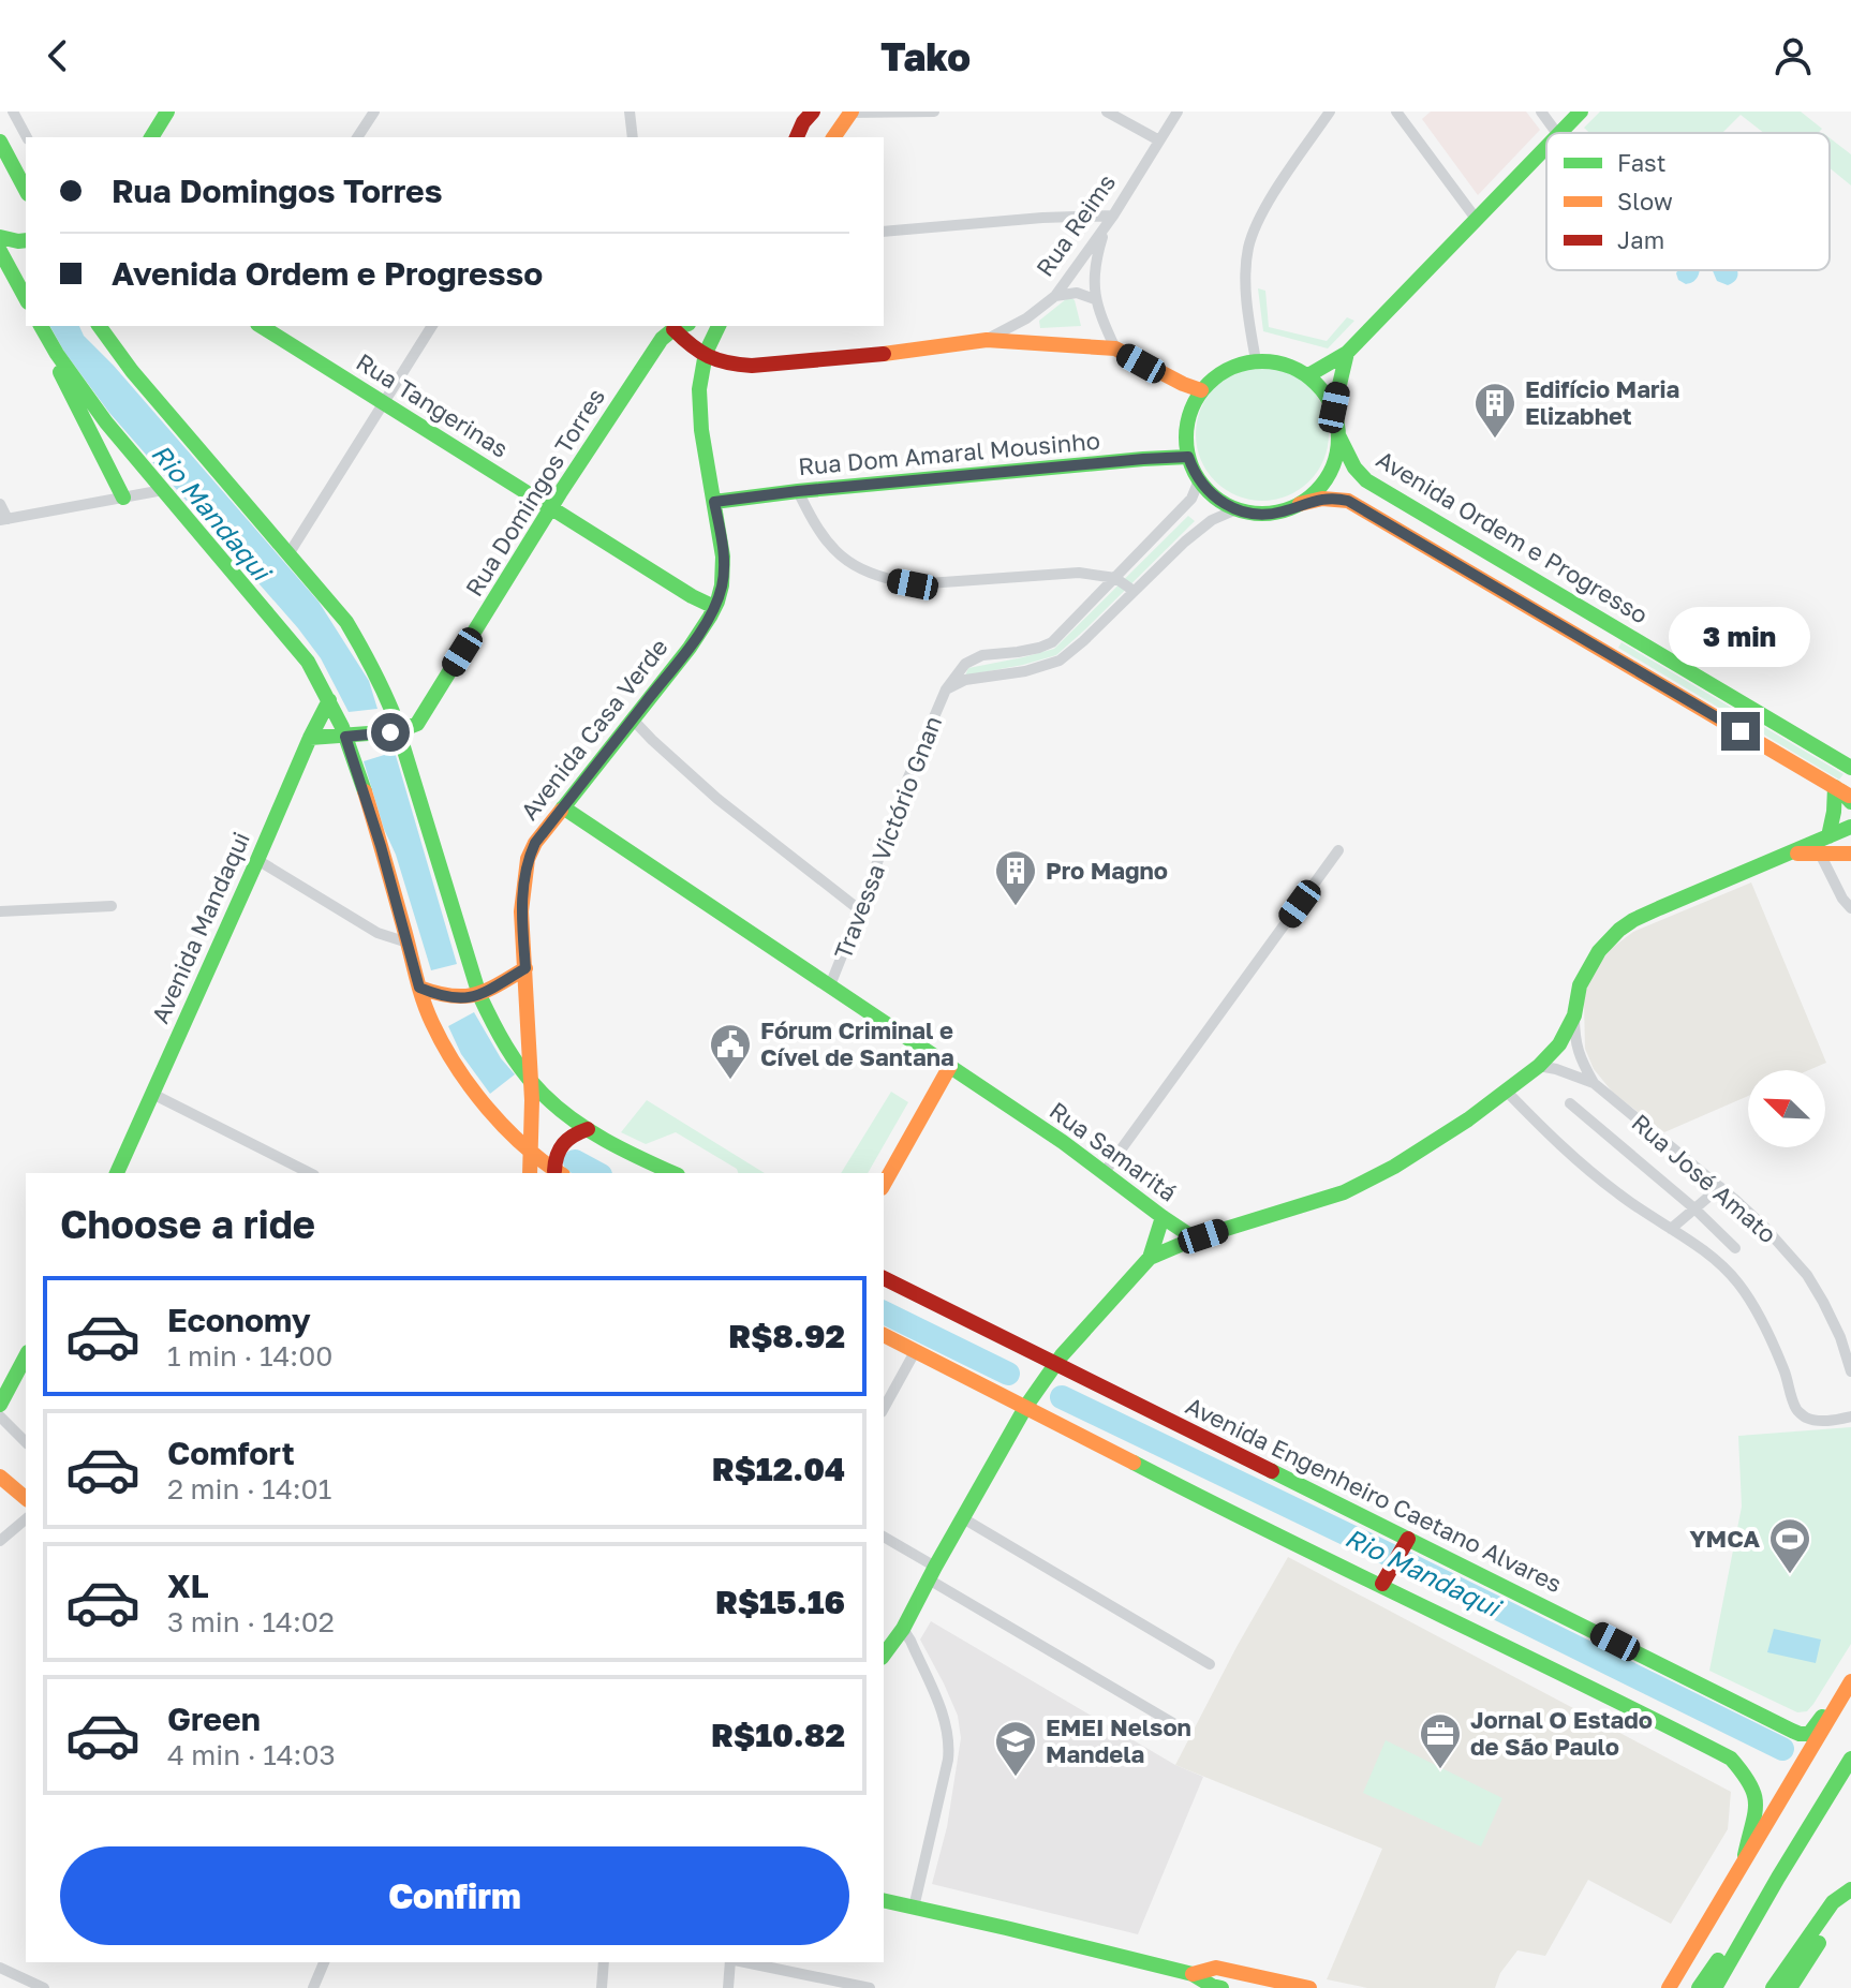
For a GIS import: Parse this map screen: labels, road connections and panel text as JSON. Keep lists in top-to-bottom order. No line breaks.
{"streets":{"main road":["Rua Reims","Rua Tangerinas","Rua Dom Amaral Mousinho","Rua Domingos Torres","Avenida Ordem e Progresso","Avenida Casa Verde","Avenida Mandaqui","Rua Samaritá","Avenida Engenheiro Caetano Alvares"],"street":["Travessa Victório Gnan","Rua José Amato"]},"crossings":[["Rua Reims","Rua Domingos Torres"],["Rua Reims","Avenida Casa Verde"],["Rua Tangerinas","Rua Domingos Torres"],["Rua Tangerinas","Avenida Casa Verde"],["Rua Dom Amaral Mousinho","Avenida Ordem e Progresso"],["Rua Dom Amaral Mousinho","Avenida Casa Verde"],["Rua Dom Amaral Mousinho","Travessa Victório Gnan"],["Avenida Ordem e Progresso","Travessa Victório Gnan"],["Avenida Casa Verde","Rua Samaritá"],["Travessa Victório Gnan","Rua Samaritá"]],"water":["Rio Mandaqui"],"places":{"building":["Edifício Maria Elizabhet","Pro Magno"],"public building":["Fórum Criminal e Cível de Santana"],"sports":["YMCA"],"office":["Jornal O Estado de São Paulo"],"school or university":["EMEI Nelson Mandela"]},"legend":["Fast","Slow","Jam"],"north":"top left","page":{"header":"Tako","banner":["Rua Domingos Torres","Avenida Ordem e Progresso"],"bubble":"3 min","heading":"Choose a ride","list":[{"name":"Economy","note":"1 min · 14:00","value":"R$8.92"},{"name":"Comfort","note":"2 min · 14:01","value":"R$12.04"},{"name":"XL","note":"3 min · 14:02","value":"R$15.16"},{"name":"Green","note":"4 min · 14:03","value":"R$10.82"}],"buttons":"Confirm"}}
